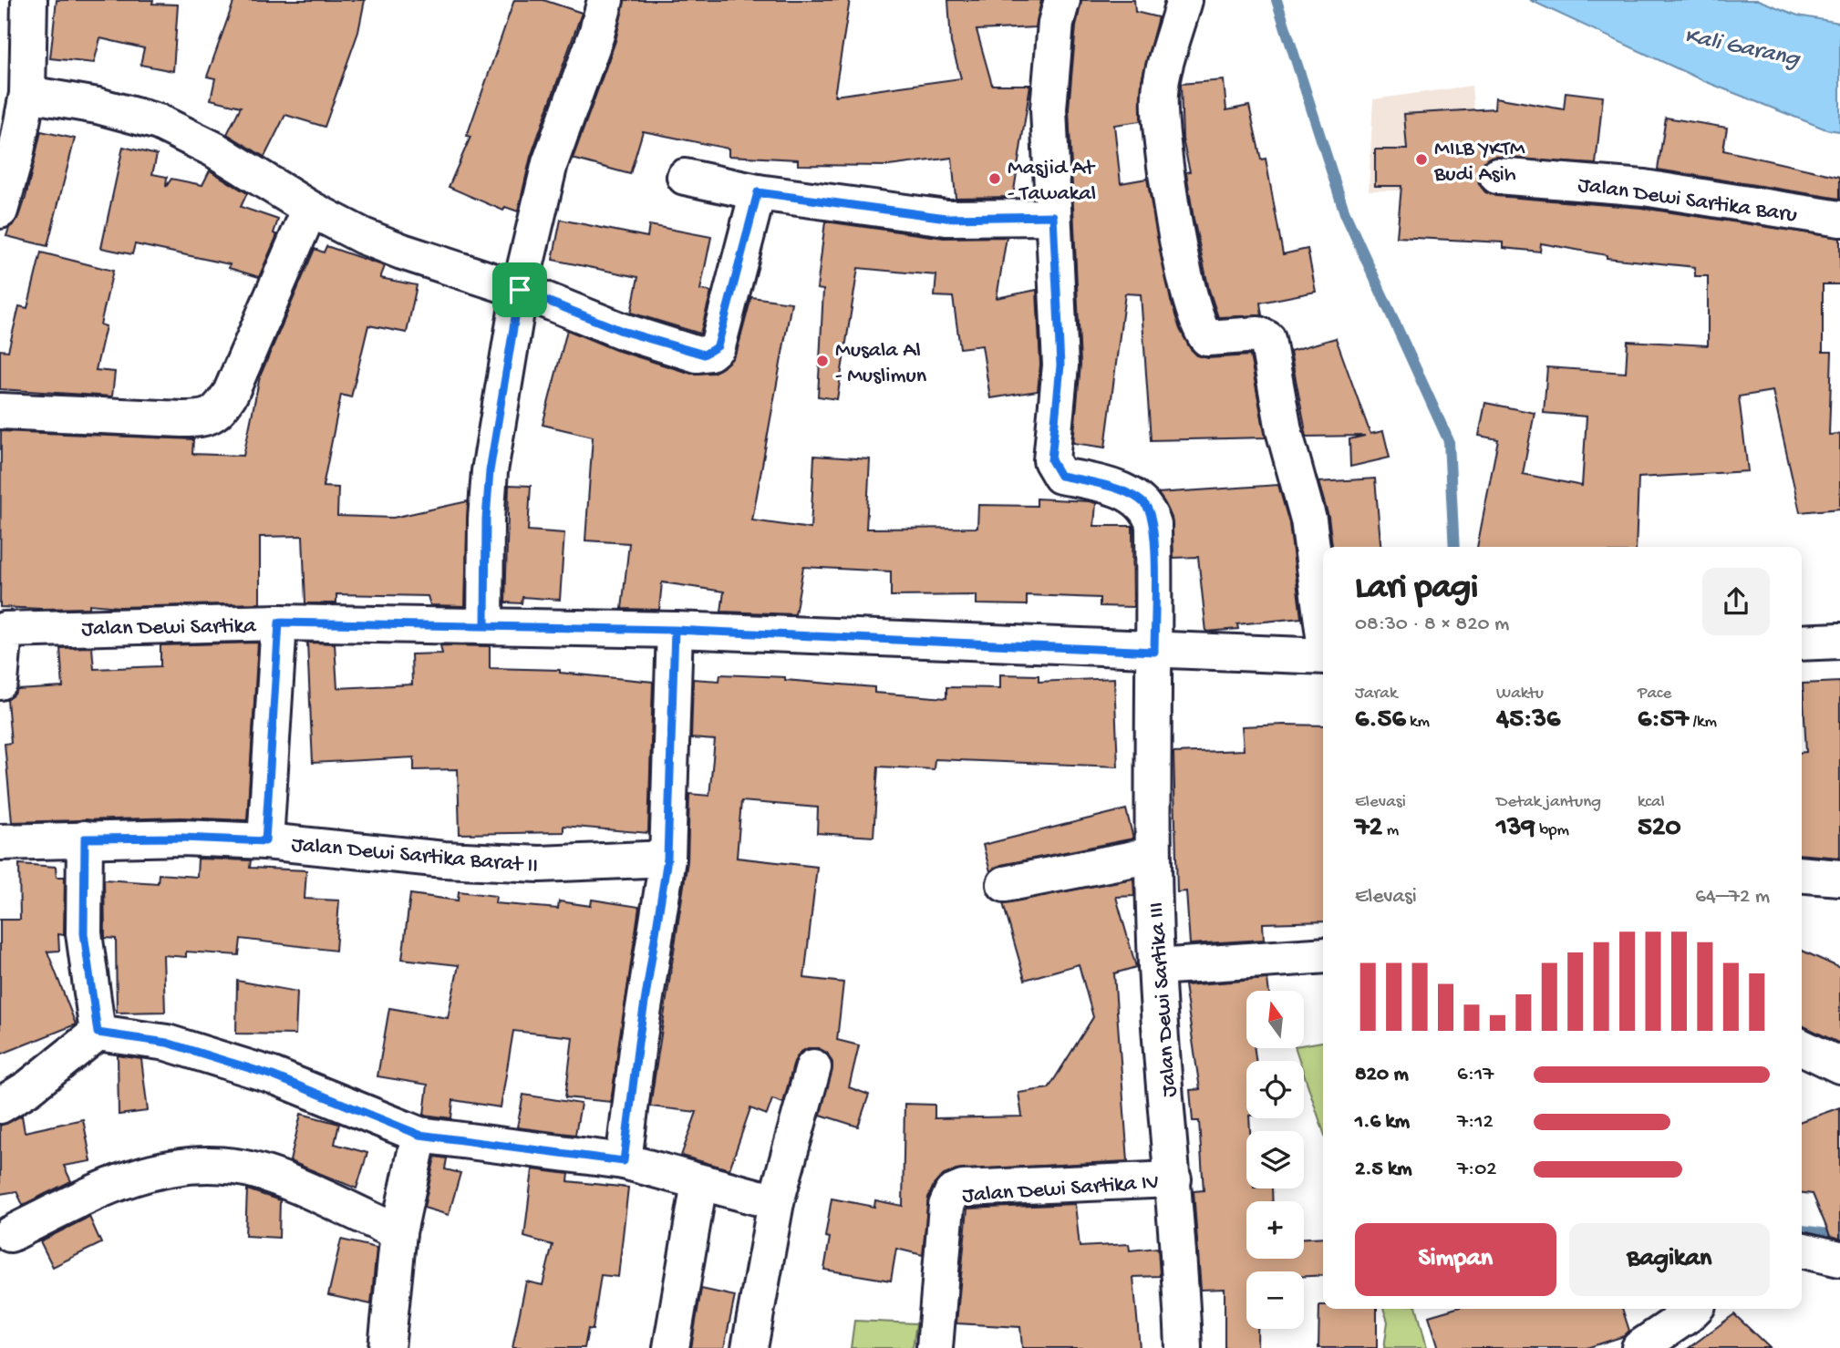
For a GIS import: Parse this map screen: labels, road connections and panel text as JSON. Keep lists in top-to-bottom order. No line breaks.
{"streets":{"street":["Jalan Dewi Sartika Baru","Jalan Dewi Sartika","Jalan Dewi Sartika Barat II","Jalan Dewi Sartika III","Jalan Dewi Sartika IV"]},"crossings":[["Jalan Dewi Sartika","Jalan Dewi Sartika III"],["Jalan Dewi Sartika III","Jalan Dewi Sartika IV"]],"water":["Kali Garang"],"places":["MILB YKTM Budi Asih","Masjid At - Tawakal","Musala Al - Muslimun"],"north":"top","page":{"heading":["Lari pagi","08:30 · 8 × 820 m"],"stats":[["Jarak","6.56 km"],["Waktu","45:36"],["Pace","6:57 /km"],["Elevasi","72 m"],["Detak jantung","139 bpm"],["kcal","520"]],"chart":["Elevasi","64–72 m"],"map_buttons":["+","−"],"list":[{"name":"820 m","note":"6:17"},{"name":"1.6 km","note":"7:12"},{"name":"2.5 km","note":"7:02"}],"buttons":["Simpan","Bagikan"]}}
